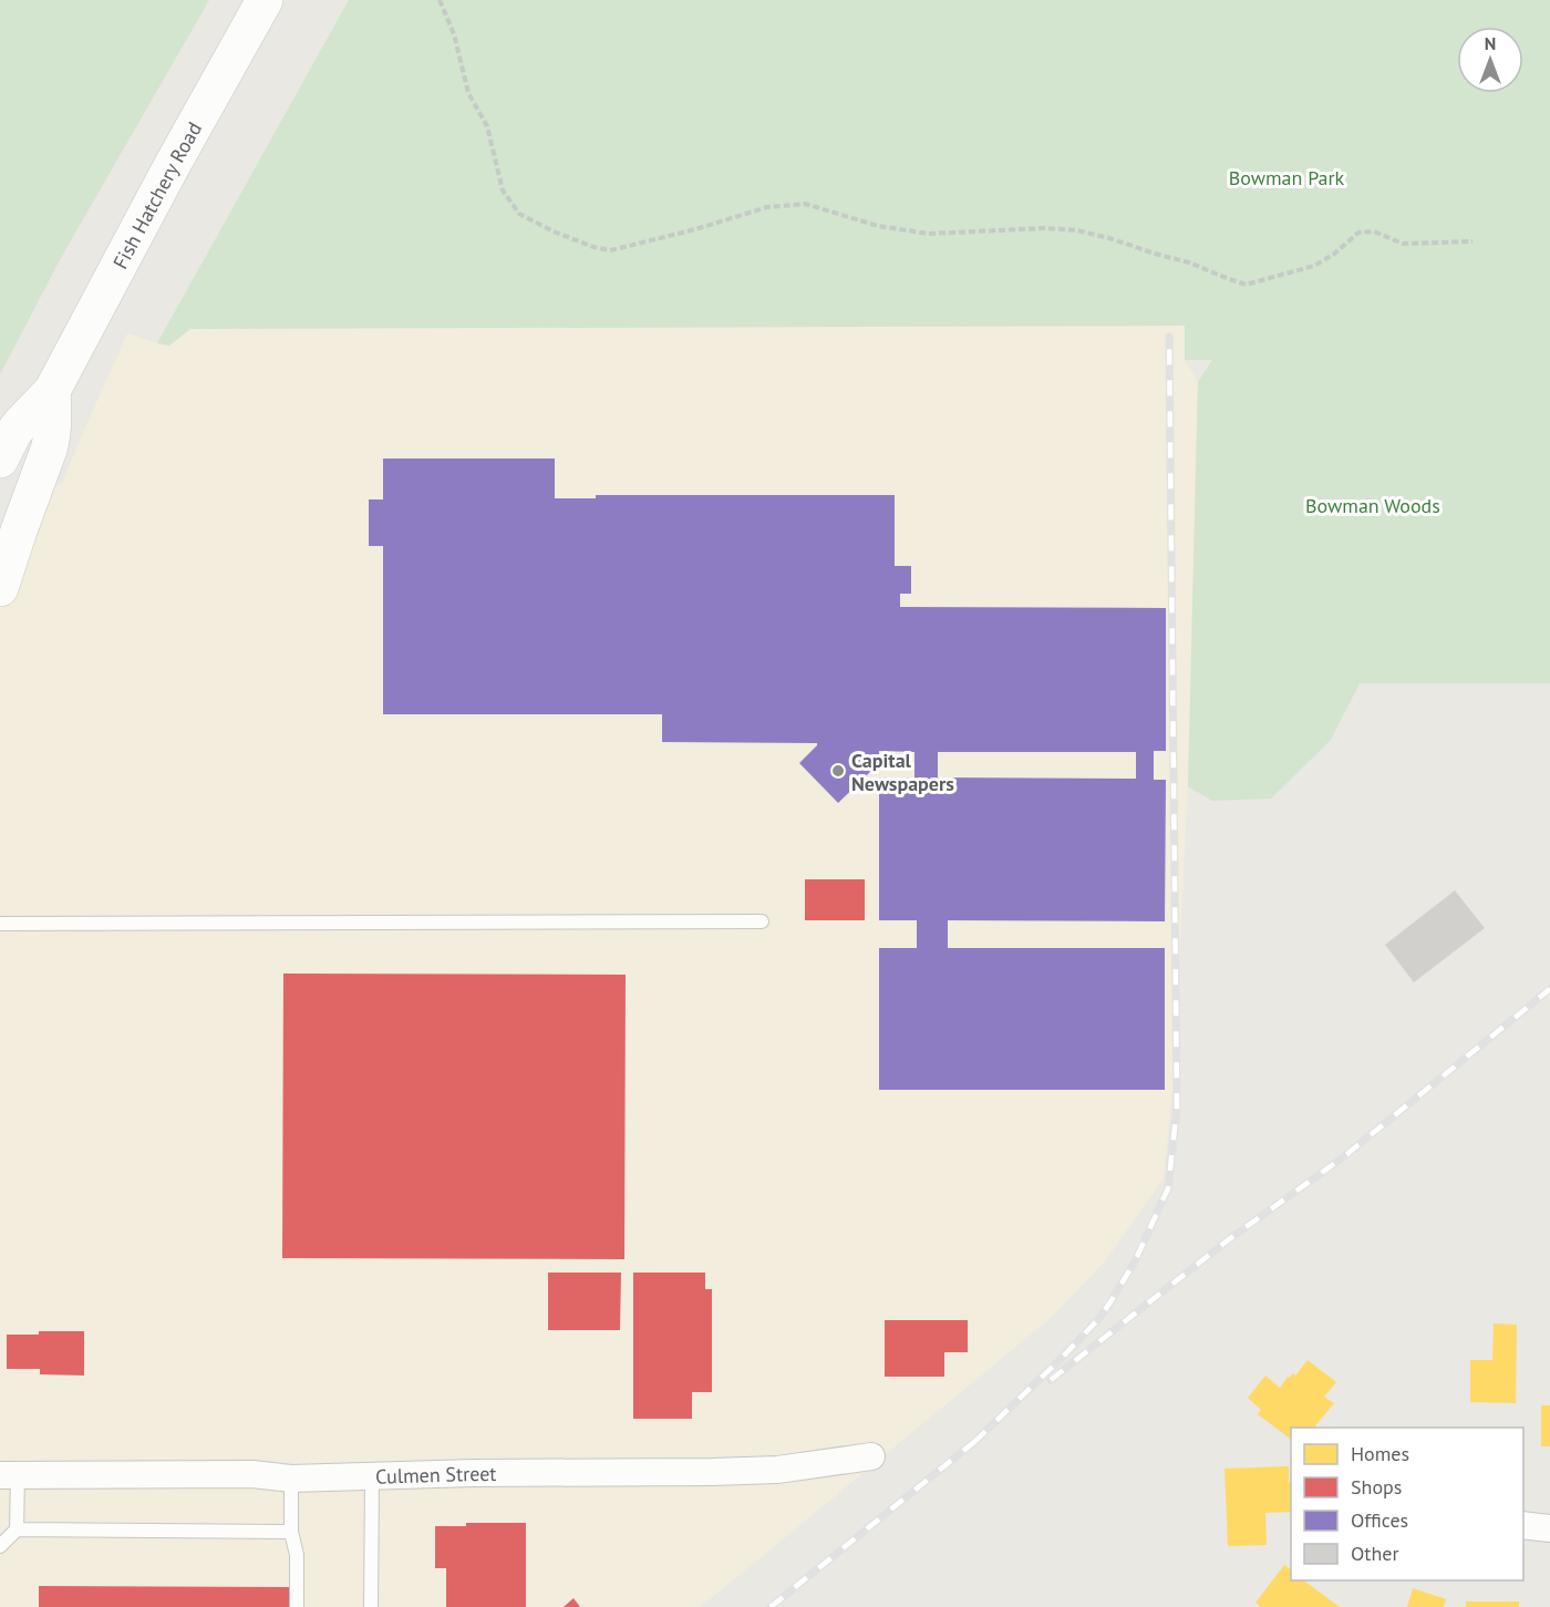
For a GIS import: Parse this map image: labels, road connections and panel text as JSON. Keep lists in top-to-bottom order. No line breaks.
{"streets":{"main road":["Fish Hatchery Road"],"street":["Culmen Street"]},"parks":["Bowman Park","Bowman Woods"],"places":["Capital Newspapers"],"legend":["Homes","Shops","Offices","Other"],"north":"top"}
